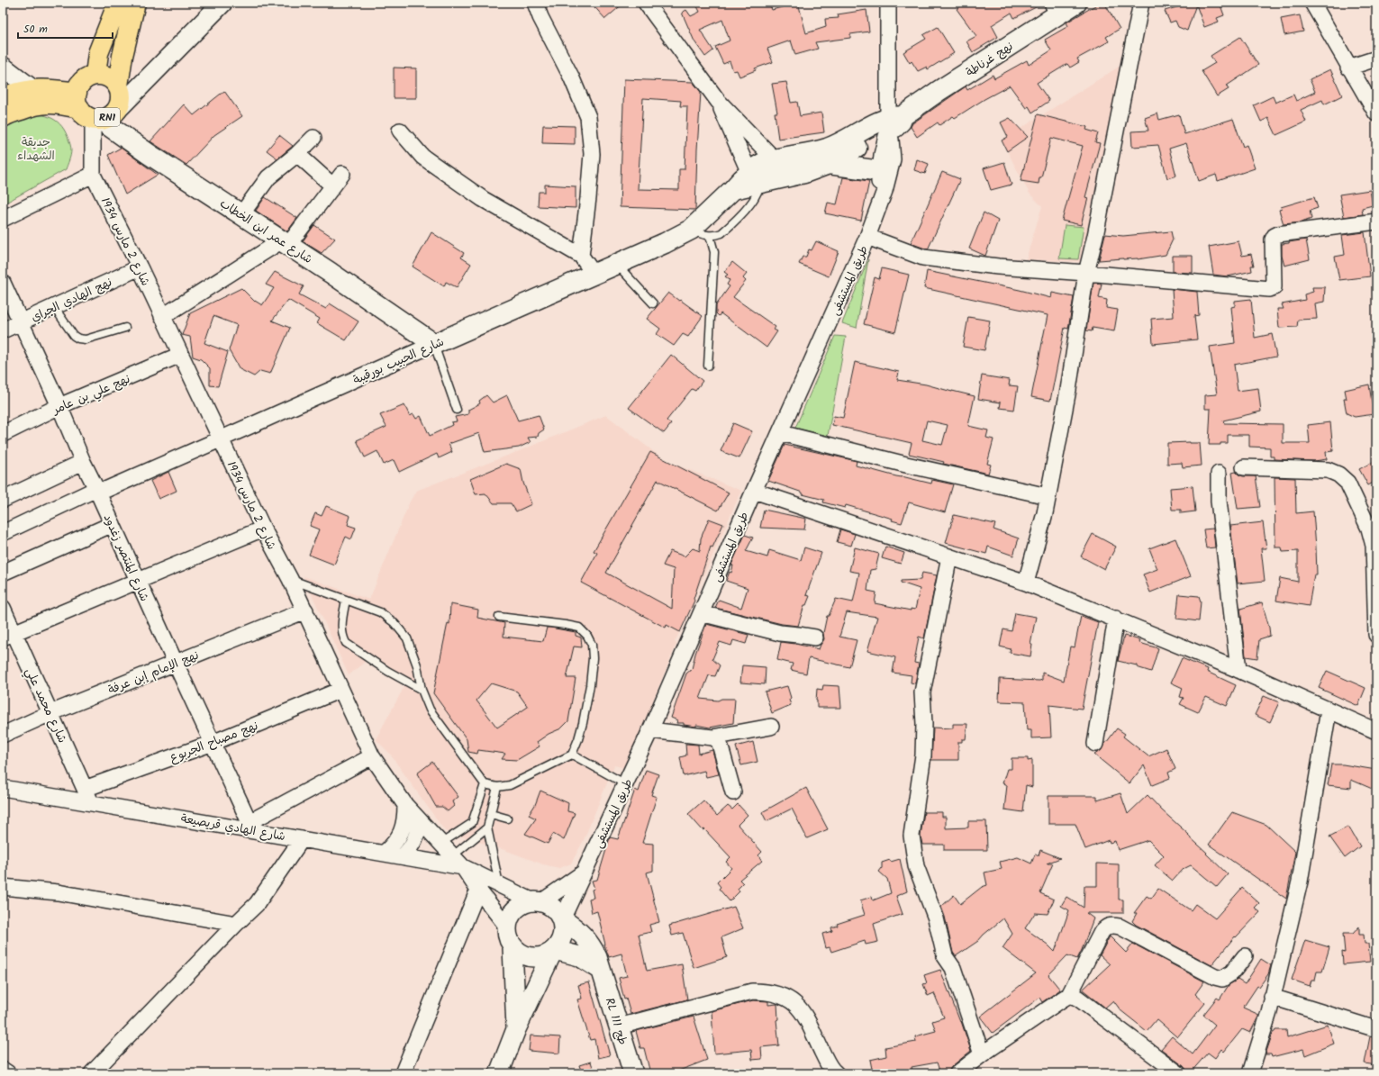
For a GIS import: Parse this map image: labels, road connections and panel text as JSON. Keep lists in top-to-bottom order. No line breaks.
{"streets":{"main road":["نهج غرناطة","RN1","شارع عمر ابن الخطاب","شارع الحبيب بورقيبة"],"street":["شارع 2 مارس 1934","طريق المستشفى","نهج الهادي الجراي","نهج علي بن عامر","شارع المنتصر زغدود","نهج الإمام إبن عرفة","شارع محمد علي","نهج مصباح الجربوع","شارع الهادي قريصيعة","RL طج 111"]},"crossings":[["نهج غرناطة","طريق المستشفى"],["نهج غرناطة","شارع الحبيب بورقيبة"],["RN1","شارع عمر ابن الخطاب"],["RN1","شارع 2 مارس 1934"],["شارع عمر ابن الخطاب","شارع 2 مارس 1934"],["شارع عمر ابن الخطاب","شارع الحبيب بورقيبة"],["شارع 2 مارس 1934","نهج الهادي الجراي"],["شارع 2 مارس 1934","شارع الحبيب بورقيبة"],["شارع 2 مارس 1934","نهج علي بن عامر"],["شارع 2 مارس 1934","نهج الإمام إبن عرفة"],["شارع 2 مارس 1934","نهج مصباح الجربوع"],["شارع 2 مارس 1934","شارع الهادي قريصيعة"],["طريق المستشفى","شارع الحبيب بورقيبة"],["طريق المستشفى","RL طج 111"],["نهج الهادي الجراي","شارع المنتصر زغدود"],["شارع الحبيب بورقيبة","شارع المنتصر زغدود"],["نهج علي بن عامر","شارع المنتصر زغدود"],["شارع المنتصر زغدود","نهج الإمام إبن عرفة"],["شارع المنتصر زغدود","نهج مصباح الجربوع"],["شارع المنتصر زغدود","شارع الهادي قريصيعة"],["نهج الإمام إبن عرفة","شارع محمد علي"],["شارع محمد علي","نهج مصباح الجربوع"],["شارع محمد علي","شارع الهادي قريصيعة"],["نهج مصباح الجربوع","شارع الهادي قريصيعة"]],"parks":["جديقة الشهداء"],"scale_bar":"50 m"}
